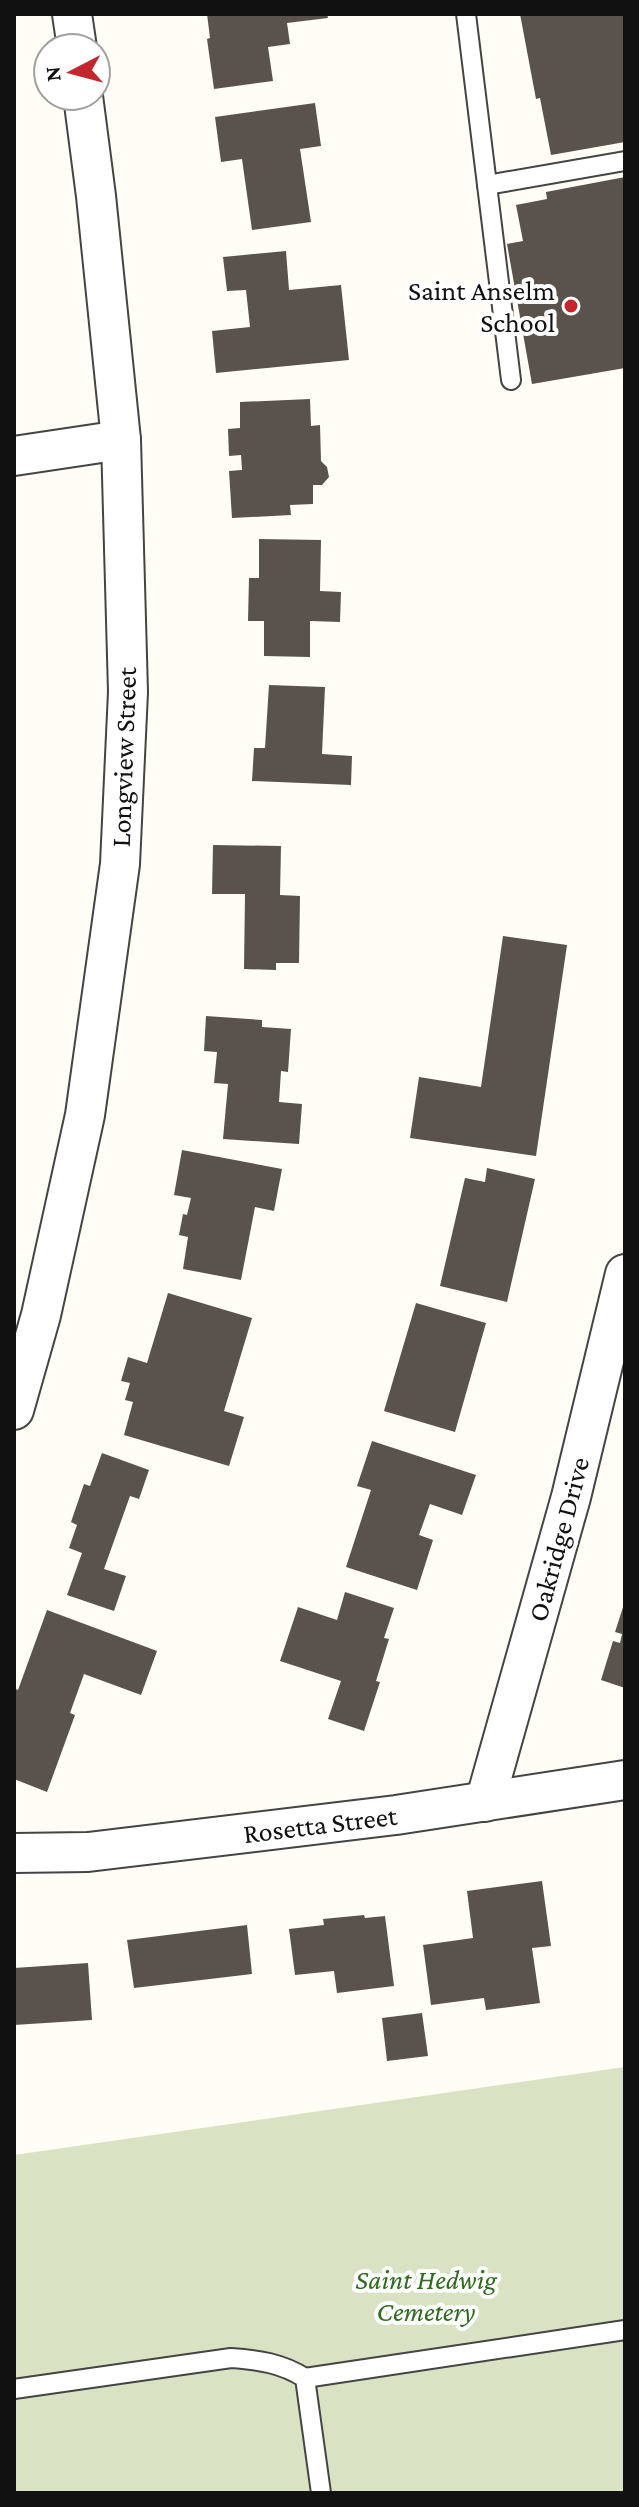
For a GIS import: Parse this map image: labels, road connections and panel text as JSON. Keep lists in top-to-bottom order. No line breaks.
{"streets":{"street":["Longview Street","Oakridge Drive","Rosetta Street"]},"crossings":[["Oakridge Drive","Rosetta Street"]],"parks":["Saint Hedwig Cemetery"],"places":["Saint Anselm School"],"north":"left"}
